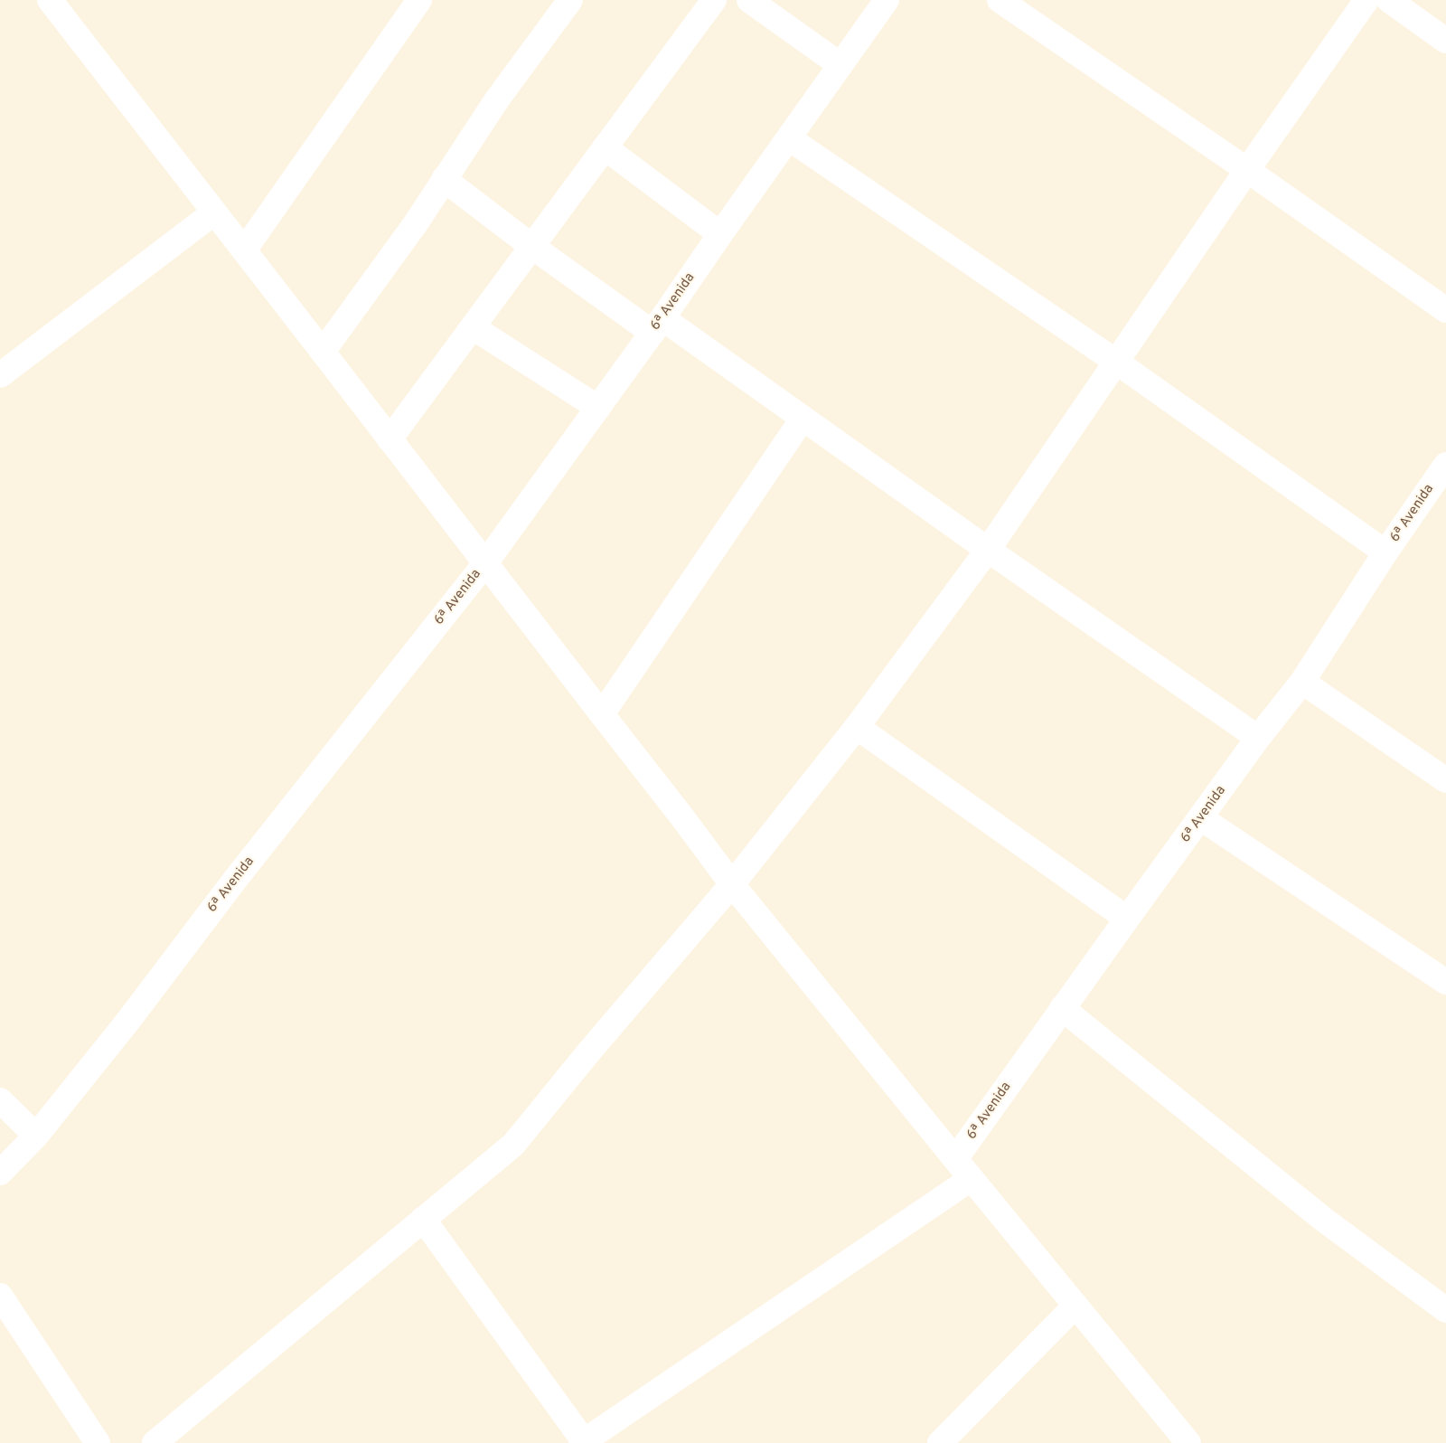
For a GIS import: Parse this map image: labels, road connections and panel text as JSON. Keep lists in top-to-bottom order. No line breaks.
{"streets":{"street":["6ª Avenida"]}}
